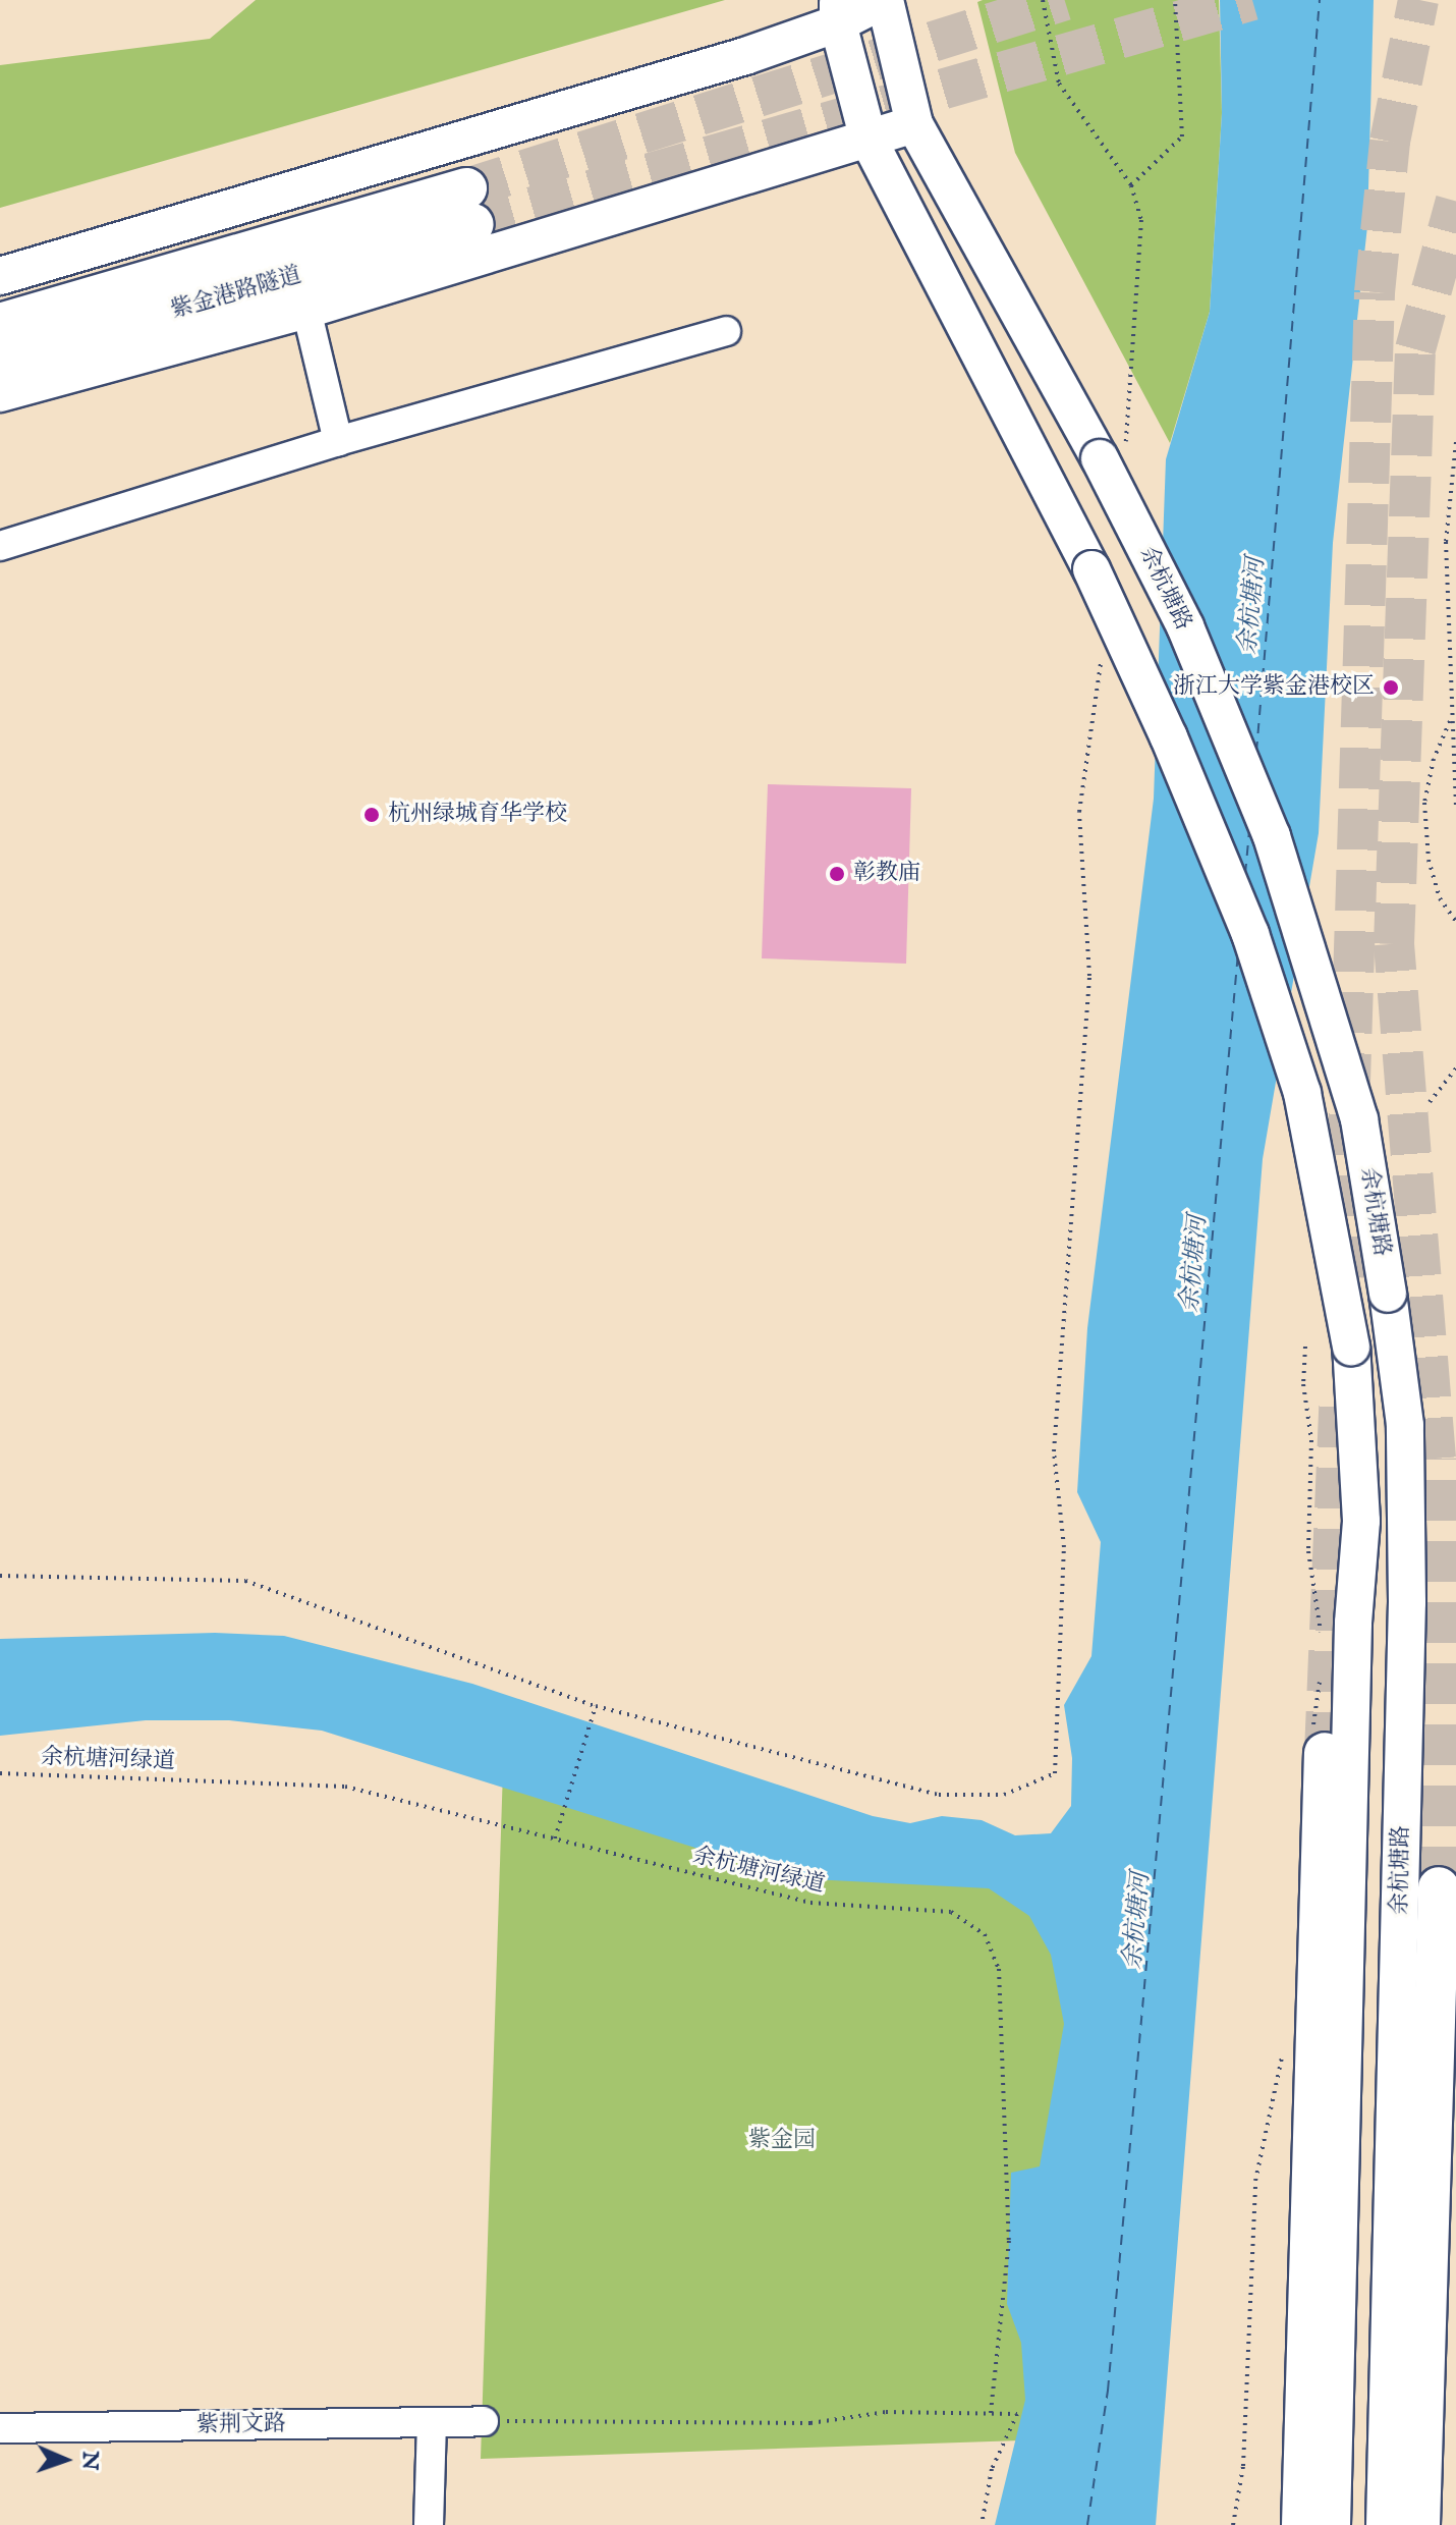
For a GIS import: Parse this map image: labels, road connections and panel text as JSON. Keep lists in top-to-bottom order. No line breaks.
{"streets":{"highway":["紫金港路隧道"],"main road":["余杭塘路"],"street":["紫荆文路"],"path":["余杭塘河绿道"]},"water":["余杭塘河"],"parks":["紫金园"],"places":["浙江大学紫金港校区","杭州绿城育华学校","彰教庙"],"north":"right"}
